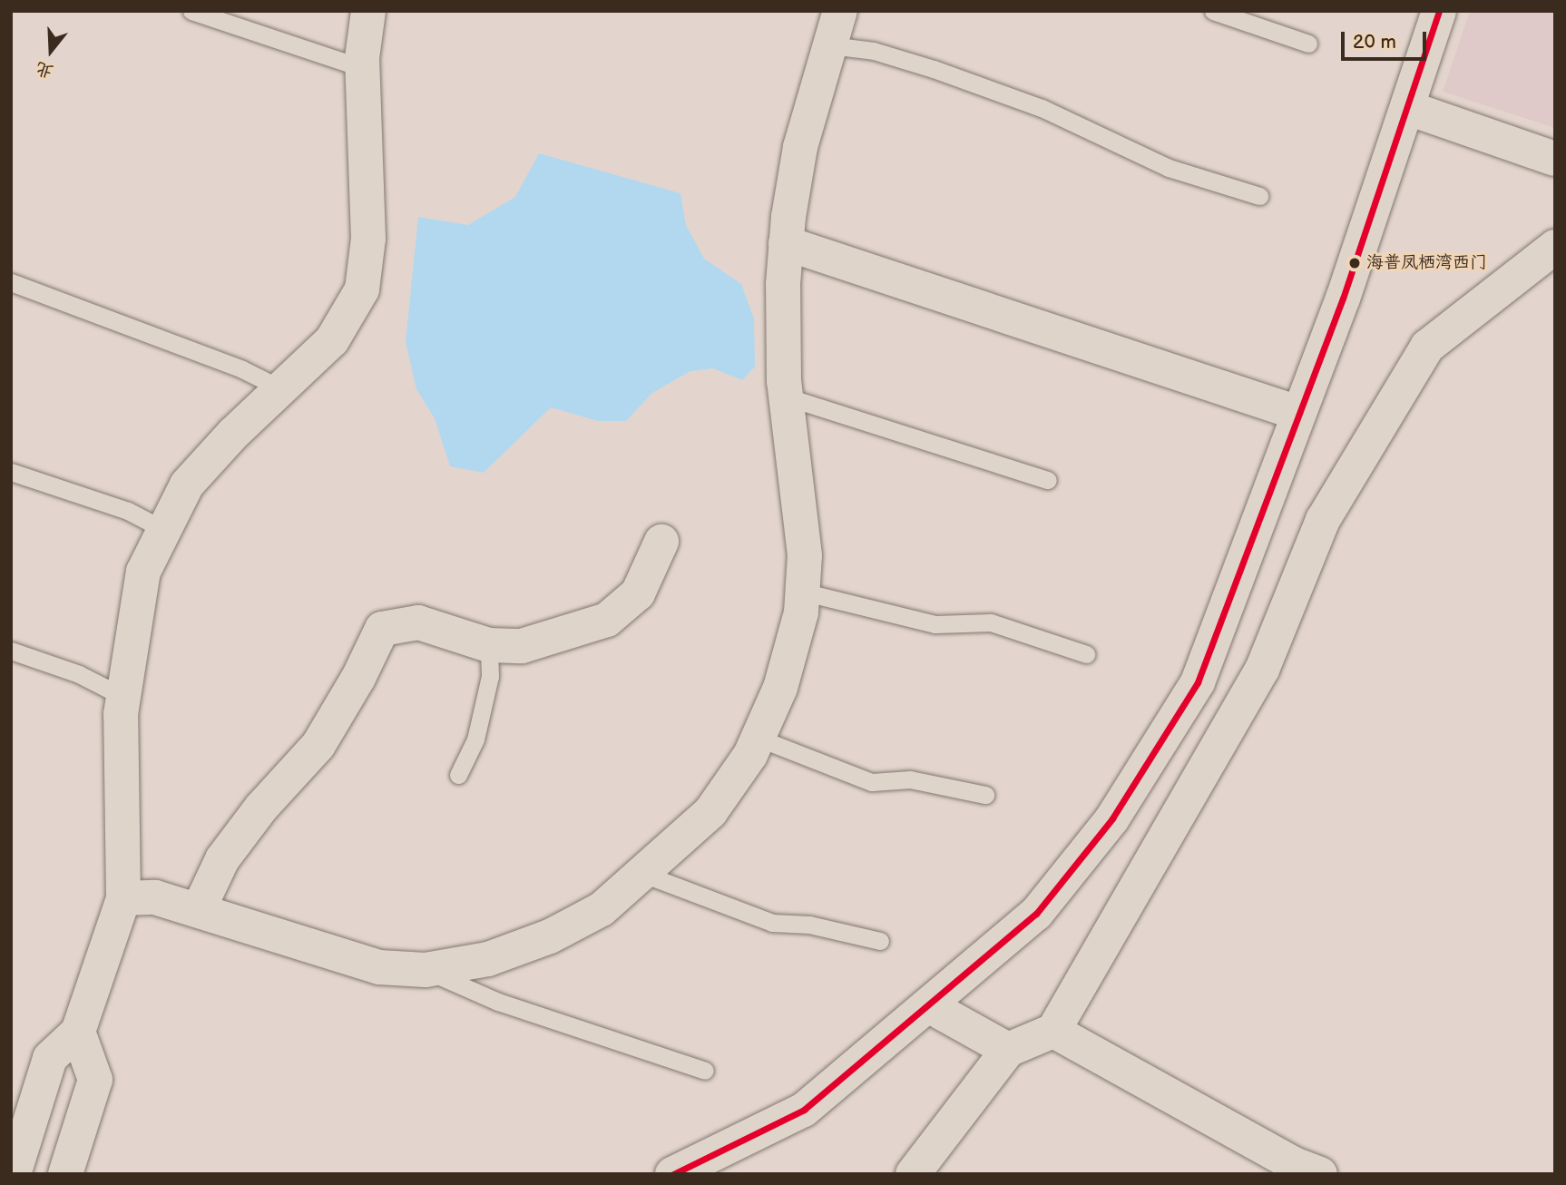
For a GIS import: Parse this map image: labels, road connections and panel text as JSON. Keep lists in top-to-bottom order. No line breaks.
{"places":["海普凤栖湾西门"],"scale_bar":"20 m","north":"bottom"}
